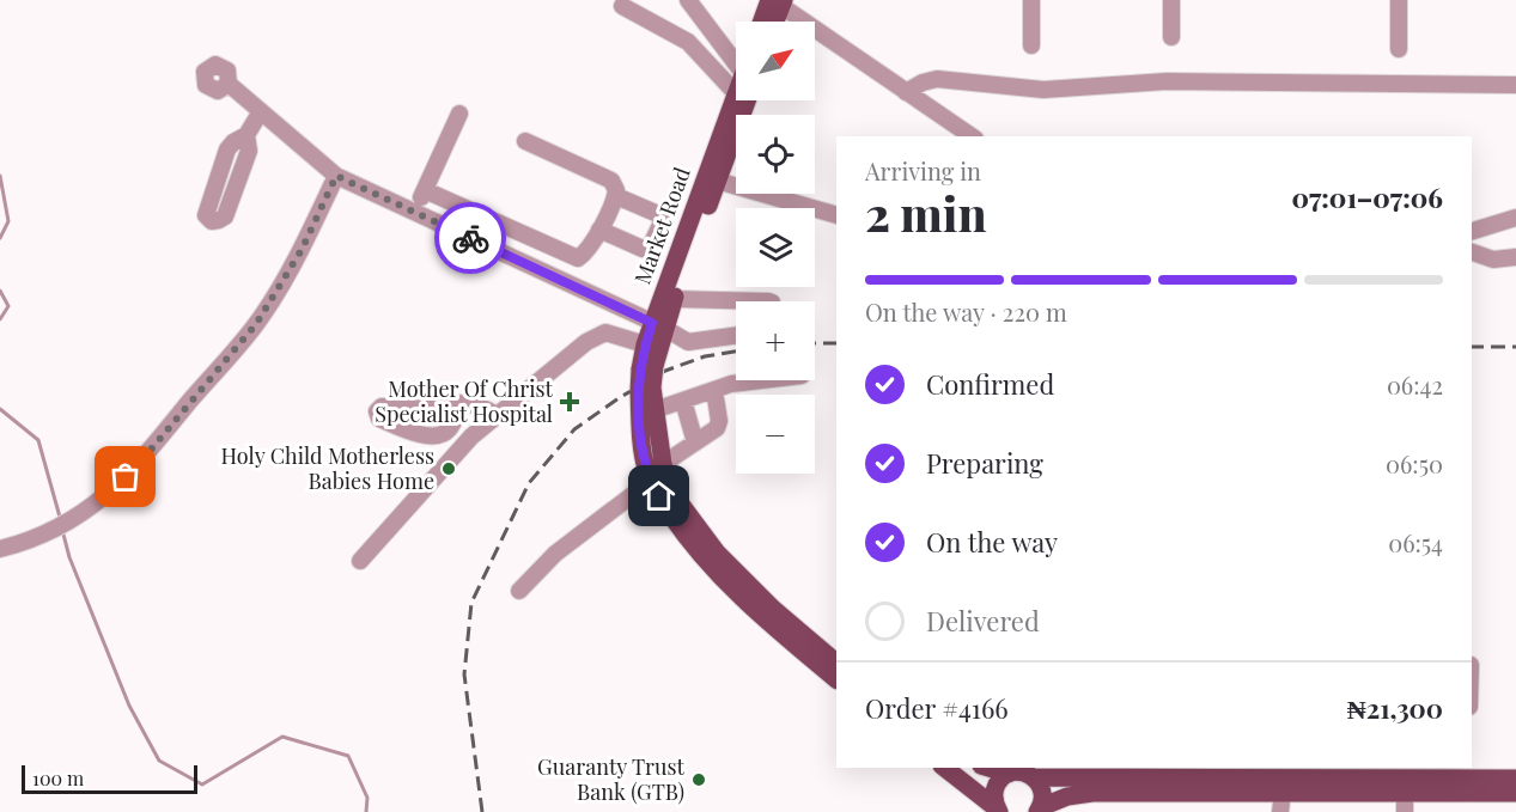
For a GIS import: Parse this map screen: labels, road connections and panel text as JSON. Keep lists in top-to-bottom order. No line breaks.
{"streets":{"main road":["Market Road"]},"places":{"health":["Mother Of Christ Specialist Hospital"],"other":["Holy Child Motherless Babies Home","Guaranty Trust Bank (GTB)"]},"scale_bar":"100 m","north":"top right","page":{"map_buttons":["+","−"],"heading":["2 min","Arriving in","07:01–07:06"],"panel":["Order #4166","₦21,300"],"bar":"On the way · 220 m","list":[["Confirmed","06:42"],["Preparing","06:50"],["On the way","06:54"],"Delivered"],"scale":"100 m"}}
